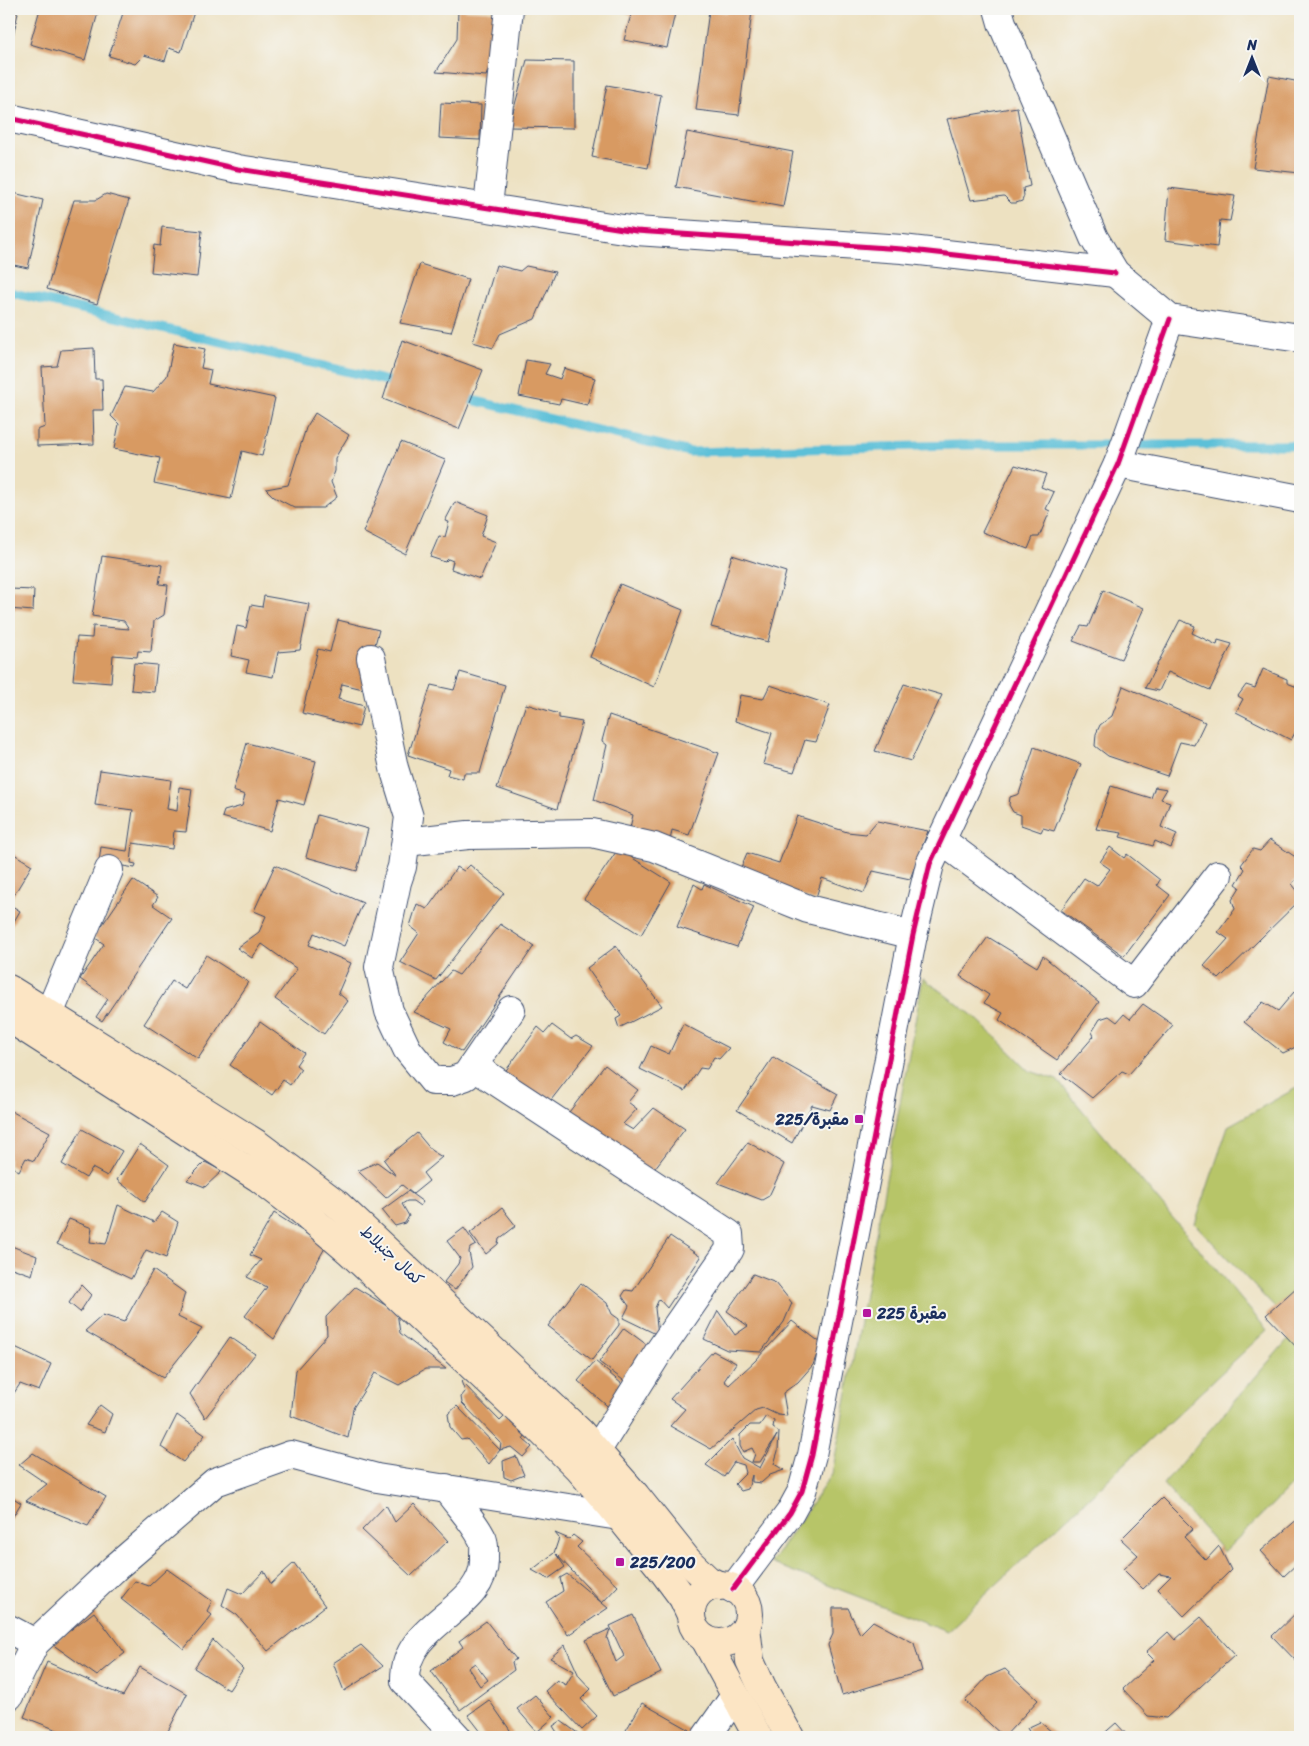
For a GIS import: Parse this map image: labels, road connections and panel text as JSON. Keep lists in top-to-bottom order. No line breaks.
{"streets":{"main road":["كمال جنبلاط"]},"places":{"transit":["مقبرة/225","مقبرة 225","225/200"]},"north":"top"}
